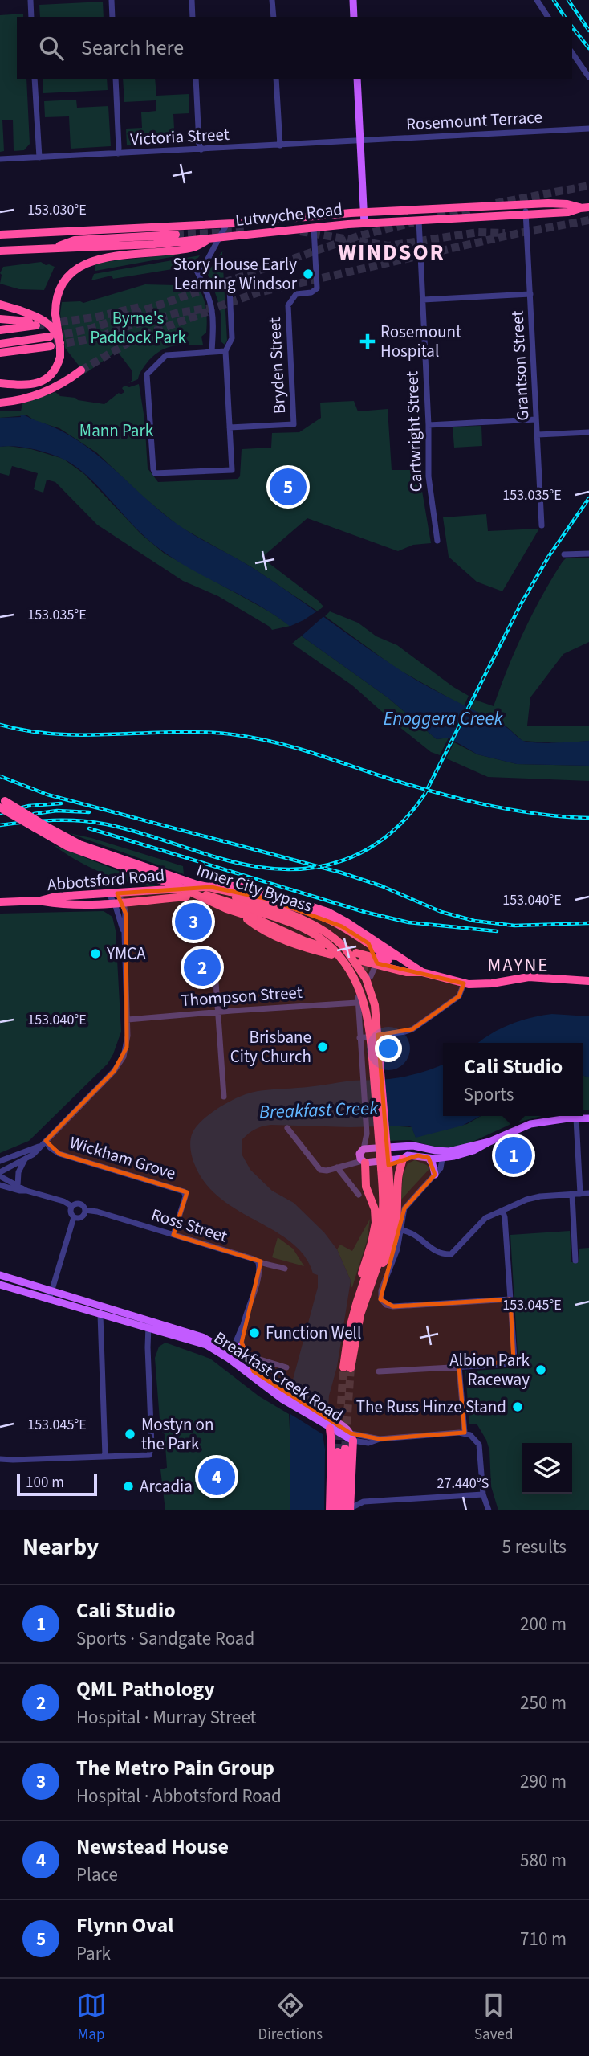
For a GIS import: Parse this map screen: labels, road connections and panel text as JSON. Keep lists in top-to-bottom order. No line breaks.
{"streets":{"highway":["Lutwyche Road","Abbotsford Road","Inner City Bypass"],"main road":["Breakfast Creek Road"],"street":["Rosemount Terrace","Victoria Street","Bryden Street","Grantson Street","Cartwright Street","Thompson Street","Wickham Grove","Ross Street"]},"crossings":[["Rosemount Terrace","Victoria Street"],["Lutwyche Road","Bryden Street"],["Lutwyche Road","Grantson Street"],["Lutwyche Road","Cartwright Street"],["Wickham Grove","Ross Street"]],"districts":["WINDSOR","MAYNE"],"water":["Enoggera Creek","Breakfast Creek"],"parks":["Byrne's Paddock Park","Mann Park"],"places":{"other":["Story House Early Learning Windsor","YMCA","Brisbane City Church","Function Well","Albion Park Raceway","The Russ Hinze Stand","Mostyn on the Park","Arcadia"],"health":["Rosemount Hospital"]},"scale_bar":"100 m","page":{"search":"Search here","pins":["5","3","2","1","4"],"popup":["Cali Studio","Sports"],"scale":"100 m","heading":["Nearby","5 results"],"list":[{"mark":"1","name":"Cali Studio","note":"Sports · Sandgate Road","value":"200 m"},{"mark":"2","name":"QML Pathology","note":"Hospital · Murray Street","value":"250 m"},{"mark":"3","name":"The Metro Pain Group","note":"Hospital · Abbotsford Road","value":"290 m"},{"mark":"4","name":"Newstead House","note":"Place","value":"580 m"},{"mark":"5","name":"Flynn Oval","note":"Park","value":"710 m"}],"nav":["Map","Directions","Saved"]},"coordinates":["153.030°E","153.035°E","153.040°E","153.045°E","27.440°S"]}
